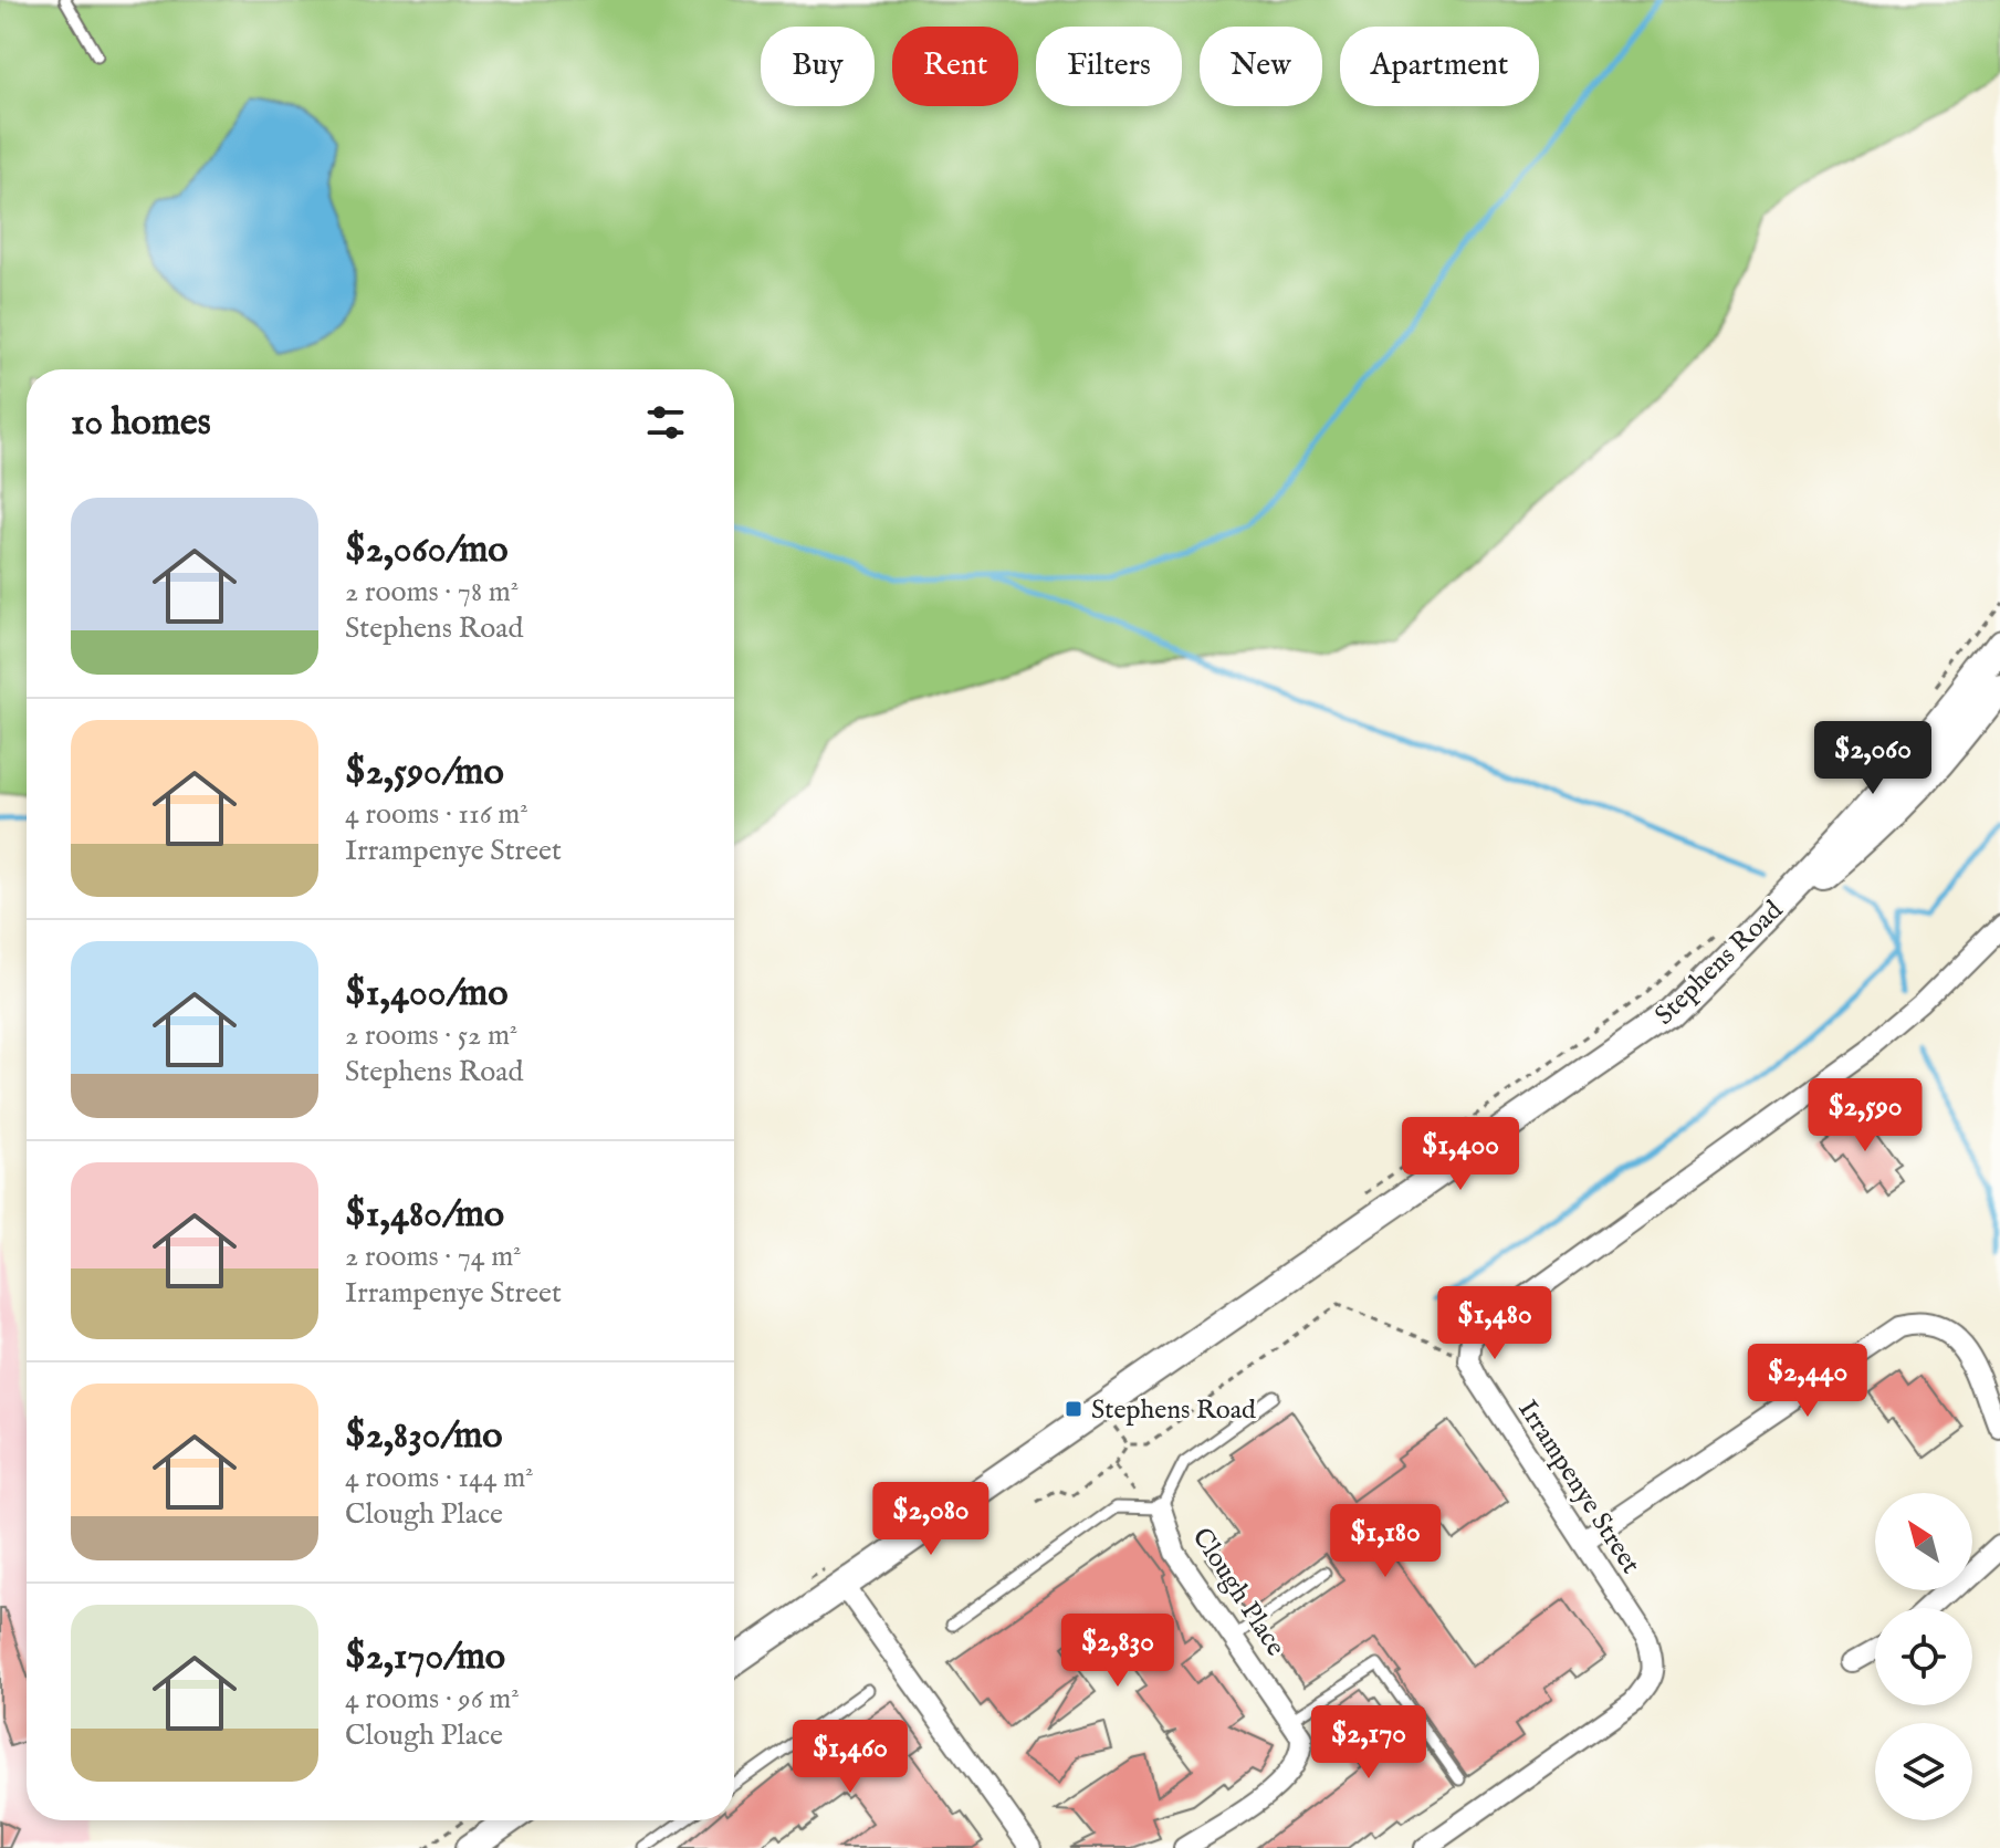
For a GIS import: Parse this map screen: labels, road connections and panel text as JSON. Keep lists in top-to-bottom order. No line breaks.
{"streets":{"street":["Stephens Road","Irrampenye Street","Clough Place"]},"places":{"transit":["Stephens Road"]},"north":"top left","page":{"chip":["Buy","Rent","Filters","New","Apartment"],"heading":"10 homes","list":[{"name":"$2,060/mo","note":"2 rooms · 78 m² · Stephens Road"},{"name":"$2,590/mo","note":"4 rooms · 116 m² · Irrampenye Street"},{"name":"$1,400/mo","note":"2 rooms · 52 m² · Stephens Road"},{"name":"$1,480/mo","note":"2 rooms · 74 m² · Irrampenye Street"},{"name":"$2,830/mo","note":"4 rooms · 144 m² · Clough Place"},{"name":"$2,170/mo","note":"4 rooms · 96 m² · Clough Place"}],"price":["$2,060","$2,590","$1,400","$1,480","$2,440","$2,080","$1,180","$2,830","$2,170","$1,460"]}}
